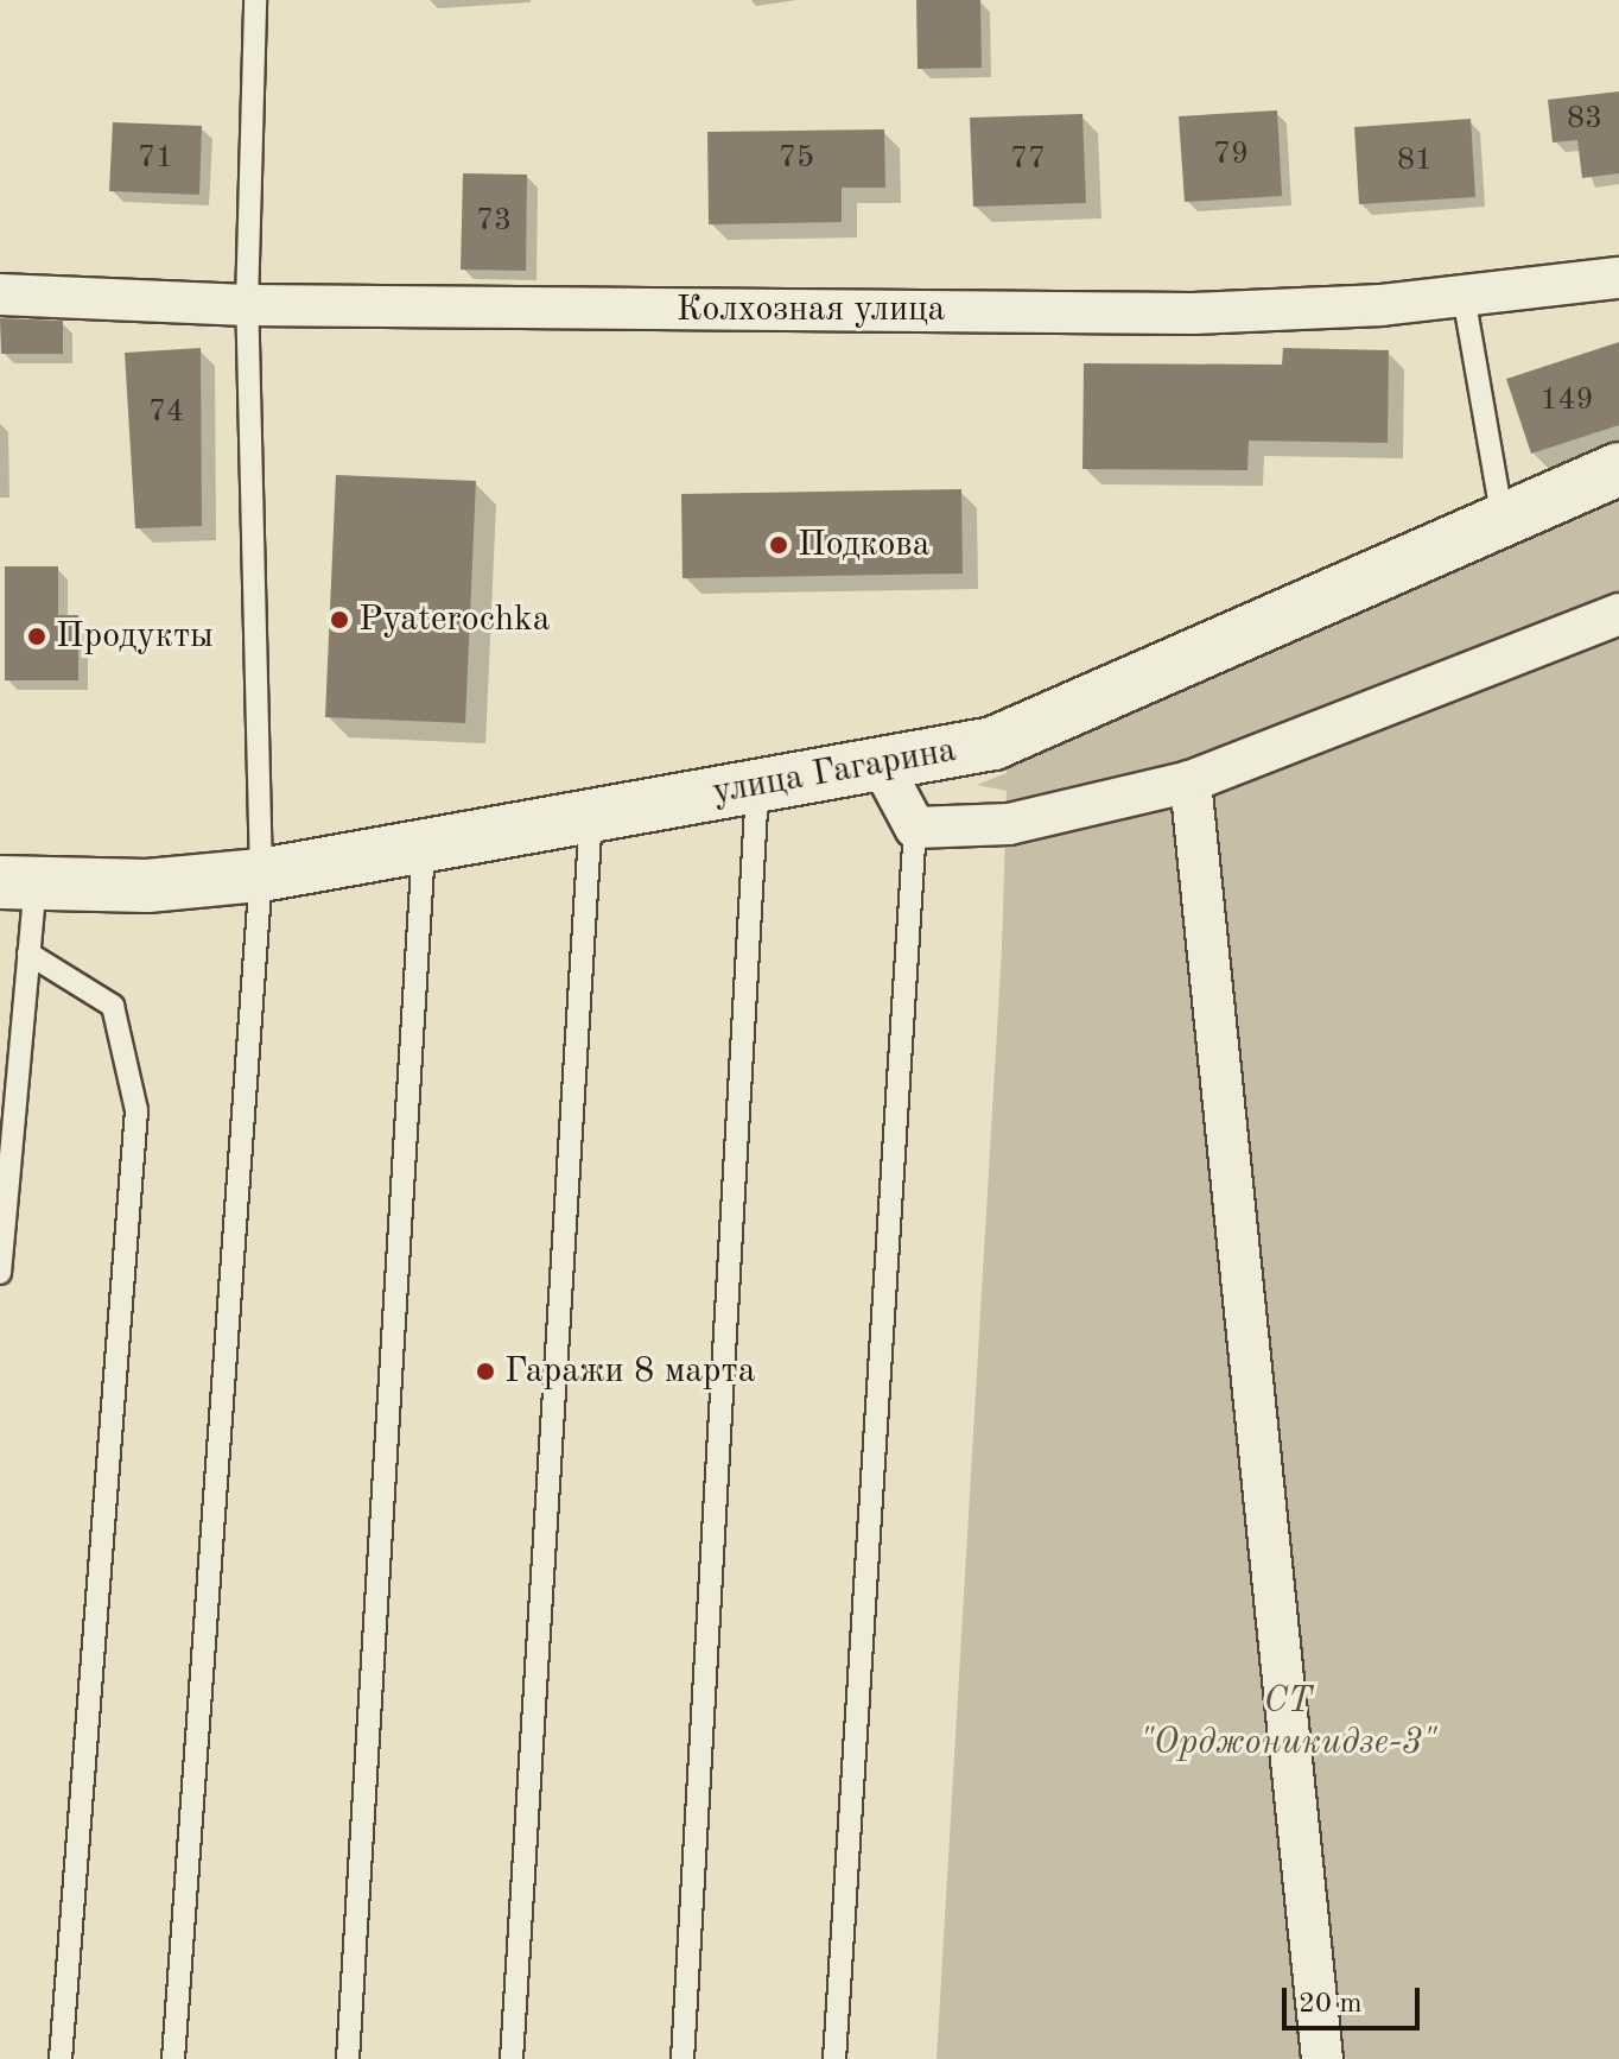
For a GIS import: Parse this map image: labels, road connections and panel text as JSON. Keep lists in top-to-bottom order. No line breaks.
{"streets":{"main road":["улица Гагарина"],"street":["Колхозная улица"]},"parks":["СТ \"Орджоникидзе-3\""],"places":["Подкова","Pyaterochka","Продукты","Гаражи 8 марта"],"house_numbers":["83","79","71","75","77","81","73","149","74"],"scale_bar":"20 m"}
